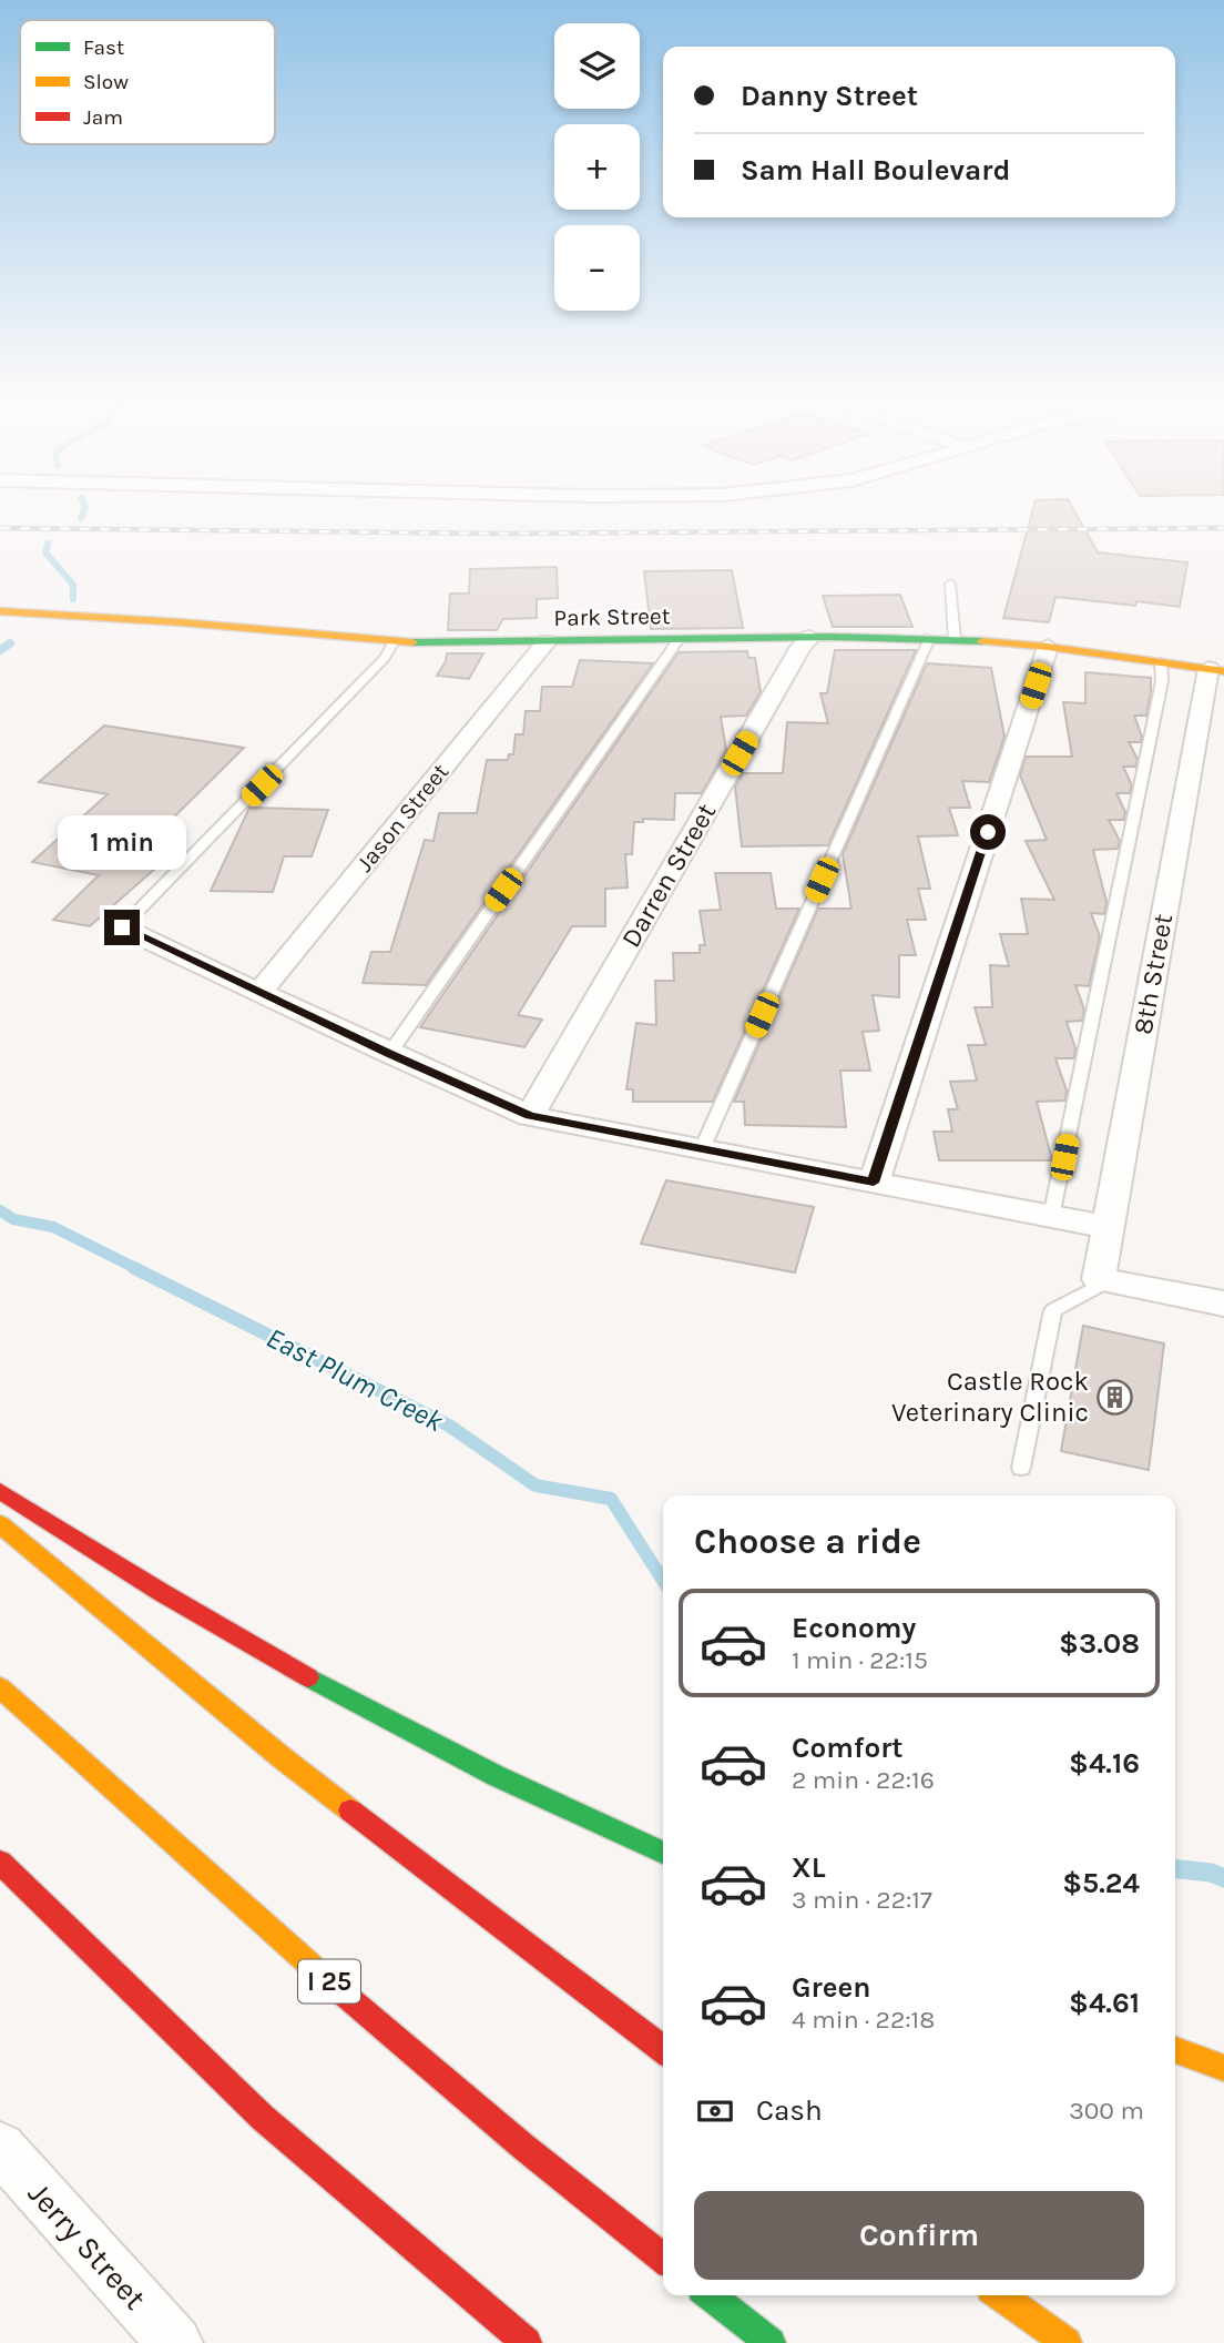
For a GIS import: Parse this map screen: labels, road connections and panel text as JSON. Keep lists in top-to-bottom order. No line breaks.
{"streets":{"main road":["Park Street","I 25"],"street":["Jason Street","Darren Street","8th Street","Jerry Street"]},"crossings":[["Park Street","Jason Street"],["Park Street","Darren Street"],["Park Street","8th Street"]],"water":["East Plum Creek"],"places":{"building":["Castle Rock Veterinary Clinic"]},"legend":["Fast","Slow","Jam"],"page":{"map_buttons":["+","−"],"banner":["Danny Street","Sam Hall Boulevard"],"bubble":"1 min","heading":"Choose a ride","list":[{"name":"Economy","note":"1 min · 22:15","value":"$3.08"},{"name":"Comfort","note":"2 min · 22:16","value":"$4.16"},{"name":"XL","note":"3 min · 22:17","value":"$5.24"},{"name":"Green","note":"4 min · 22:18","value":"$4.61"}],"pay":["Cash","300 m"],"buttons":"Confirm"}}
